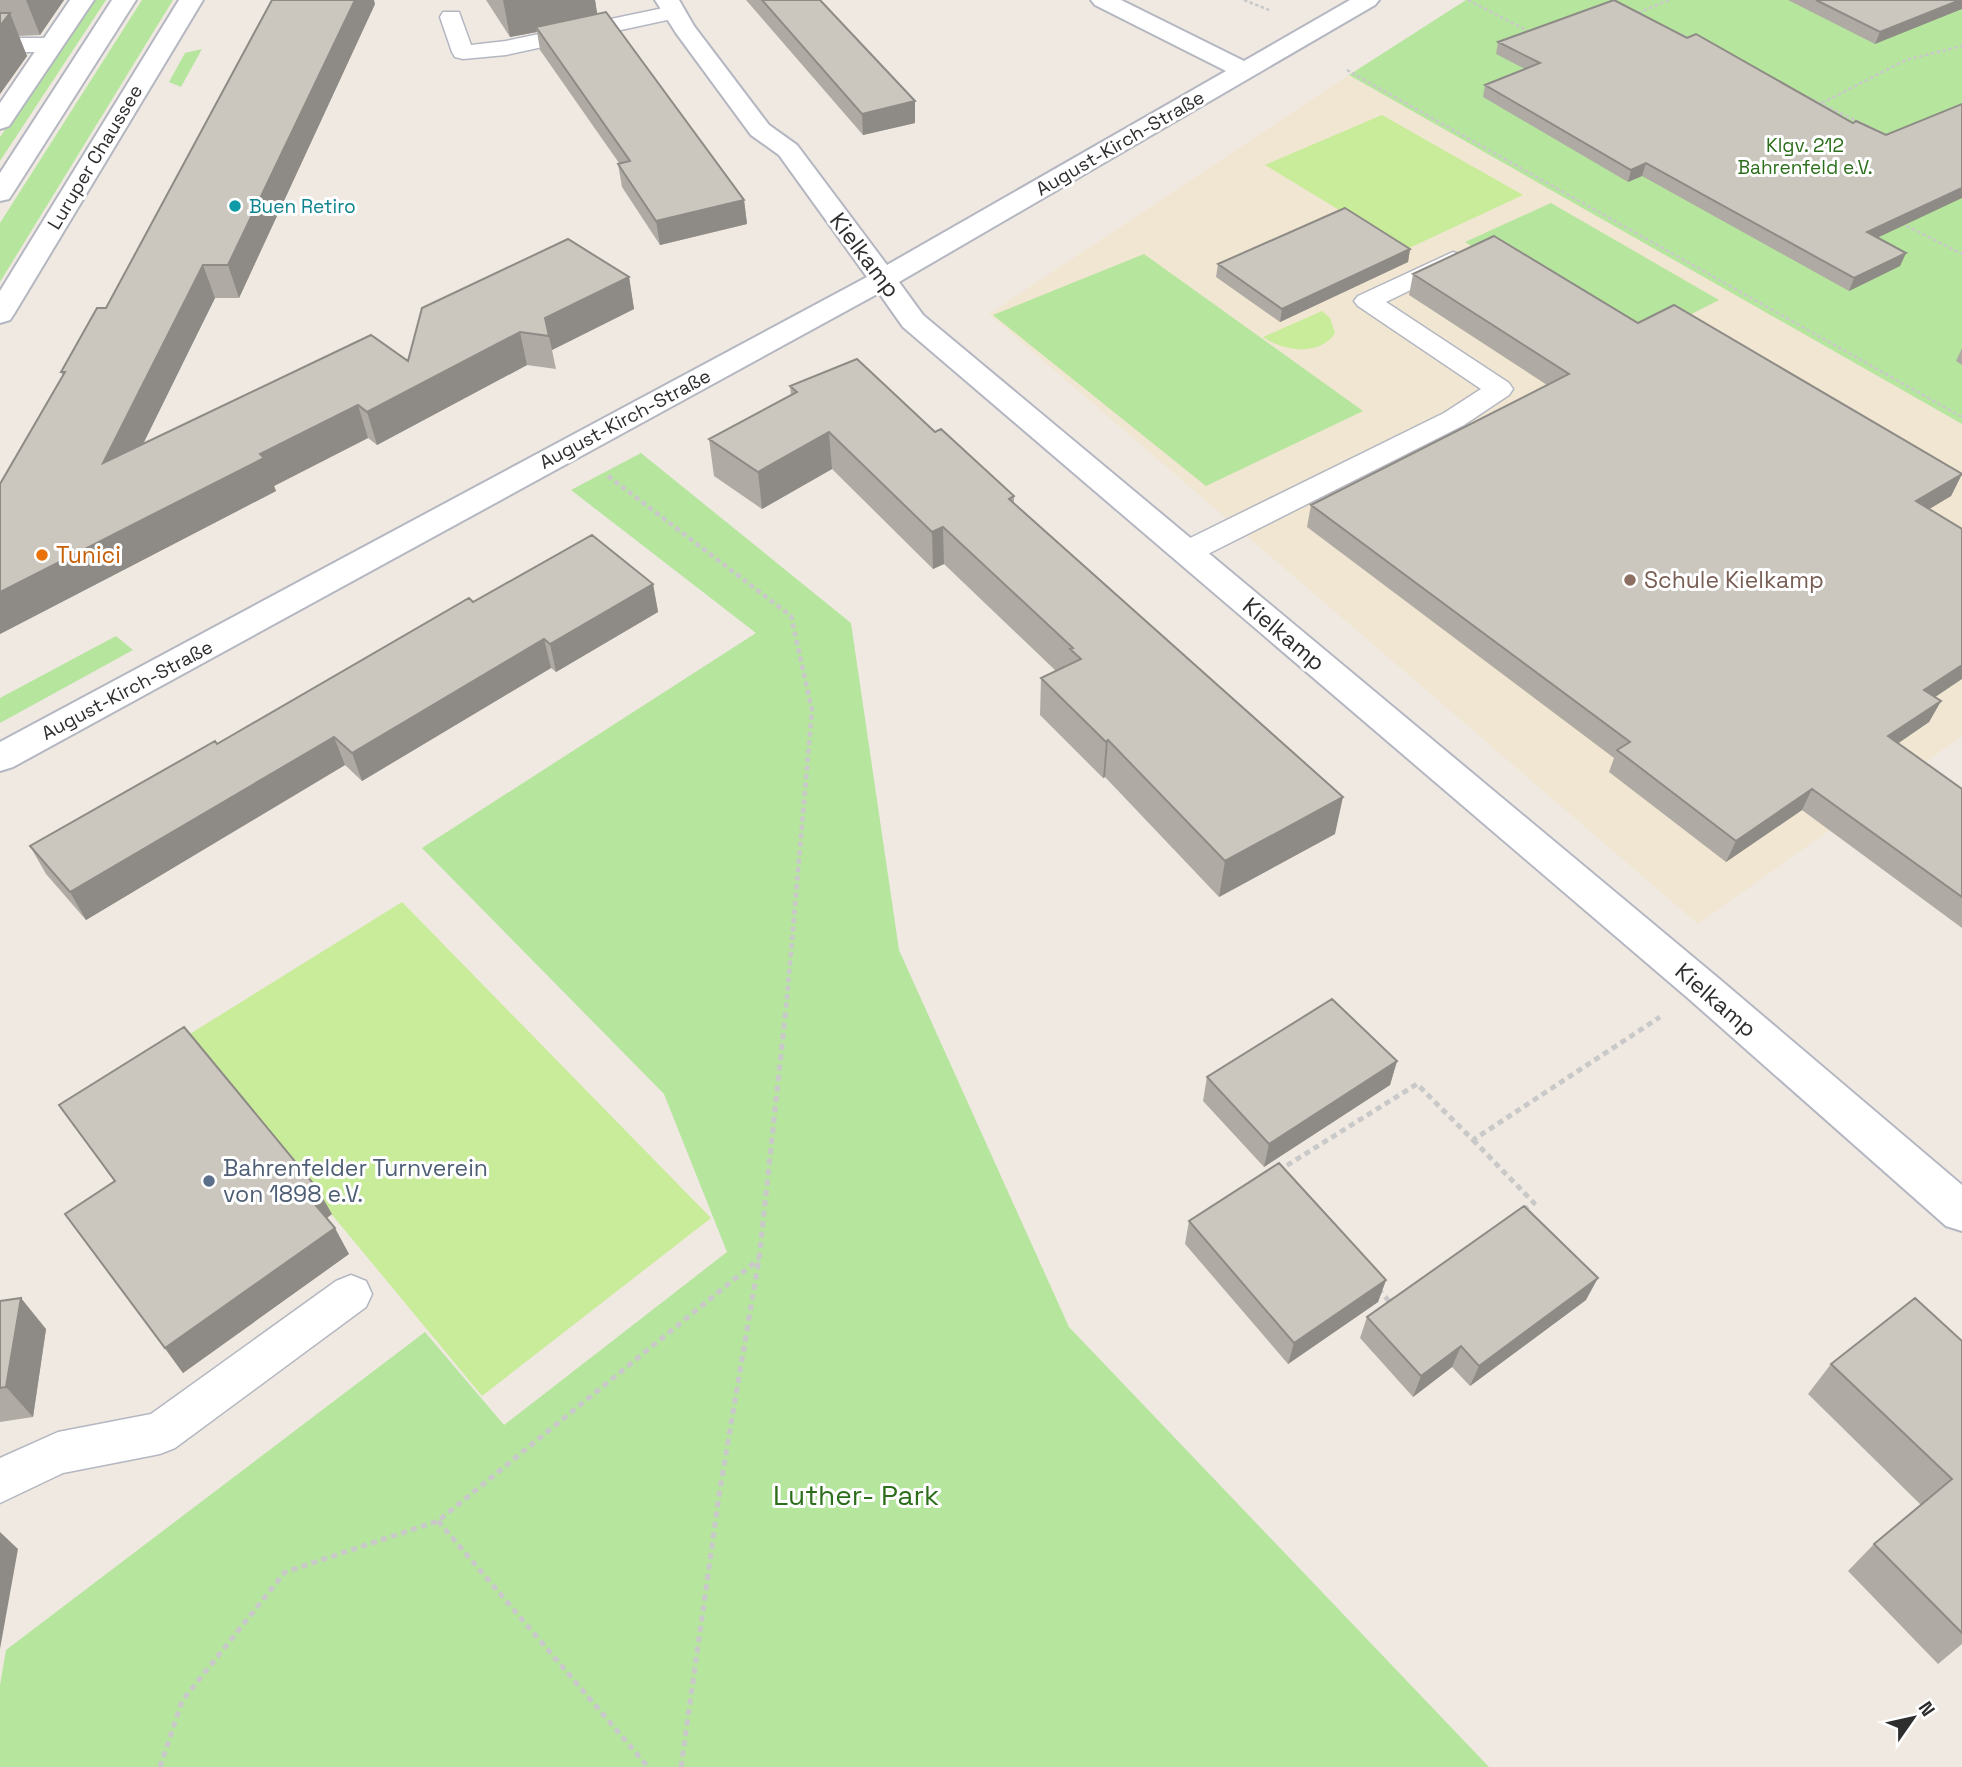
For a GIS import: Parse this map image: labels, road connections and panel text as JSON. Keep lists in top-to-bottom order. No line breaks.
{"streets":{"street":["August-Kirch-Straße","Luruper Chaussee","Kielkamp"]},"crossings":[["August-Kirch-Straße","Kielkamp"]],"parks":["Klgv. 212 Bahrenfeld e.V.","Luther- Park"],"places":["Buen Retiro","Tunici","Schule Kielkamp","Bahrenfelder Turnverein von 1898 e.V."],"north":"top right"}
